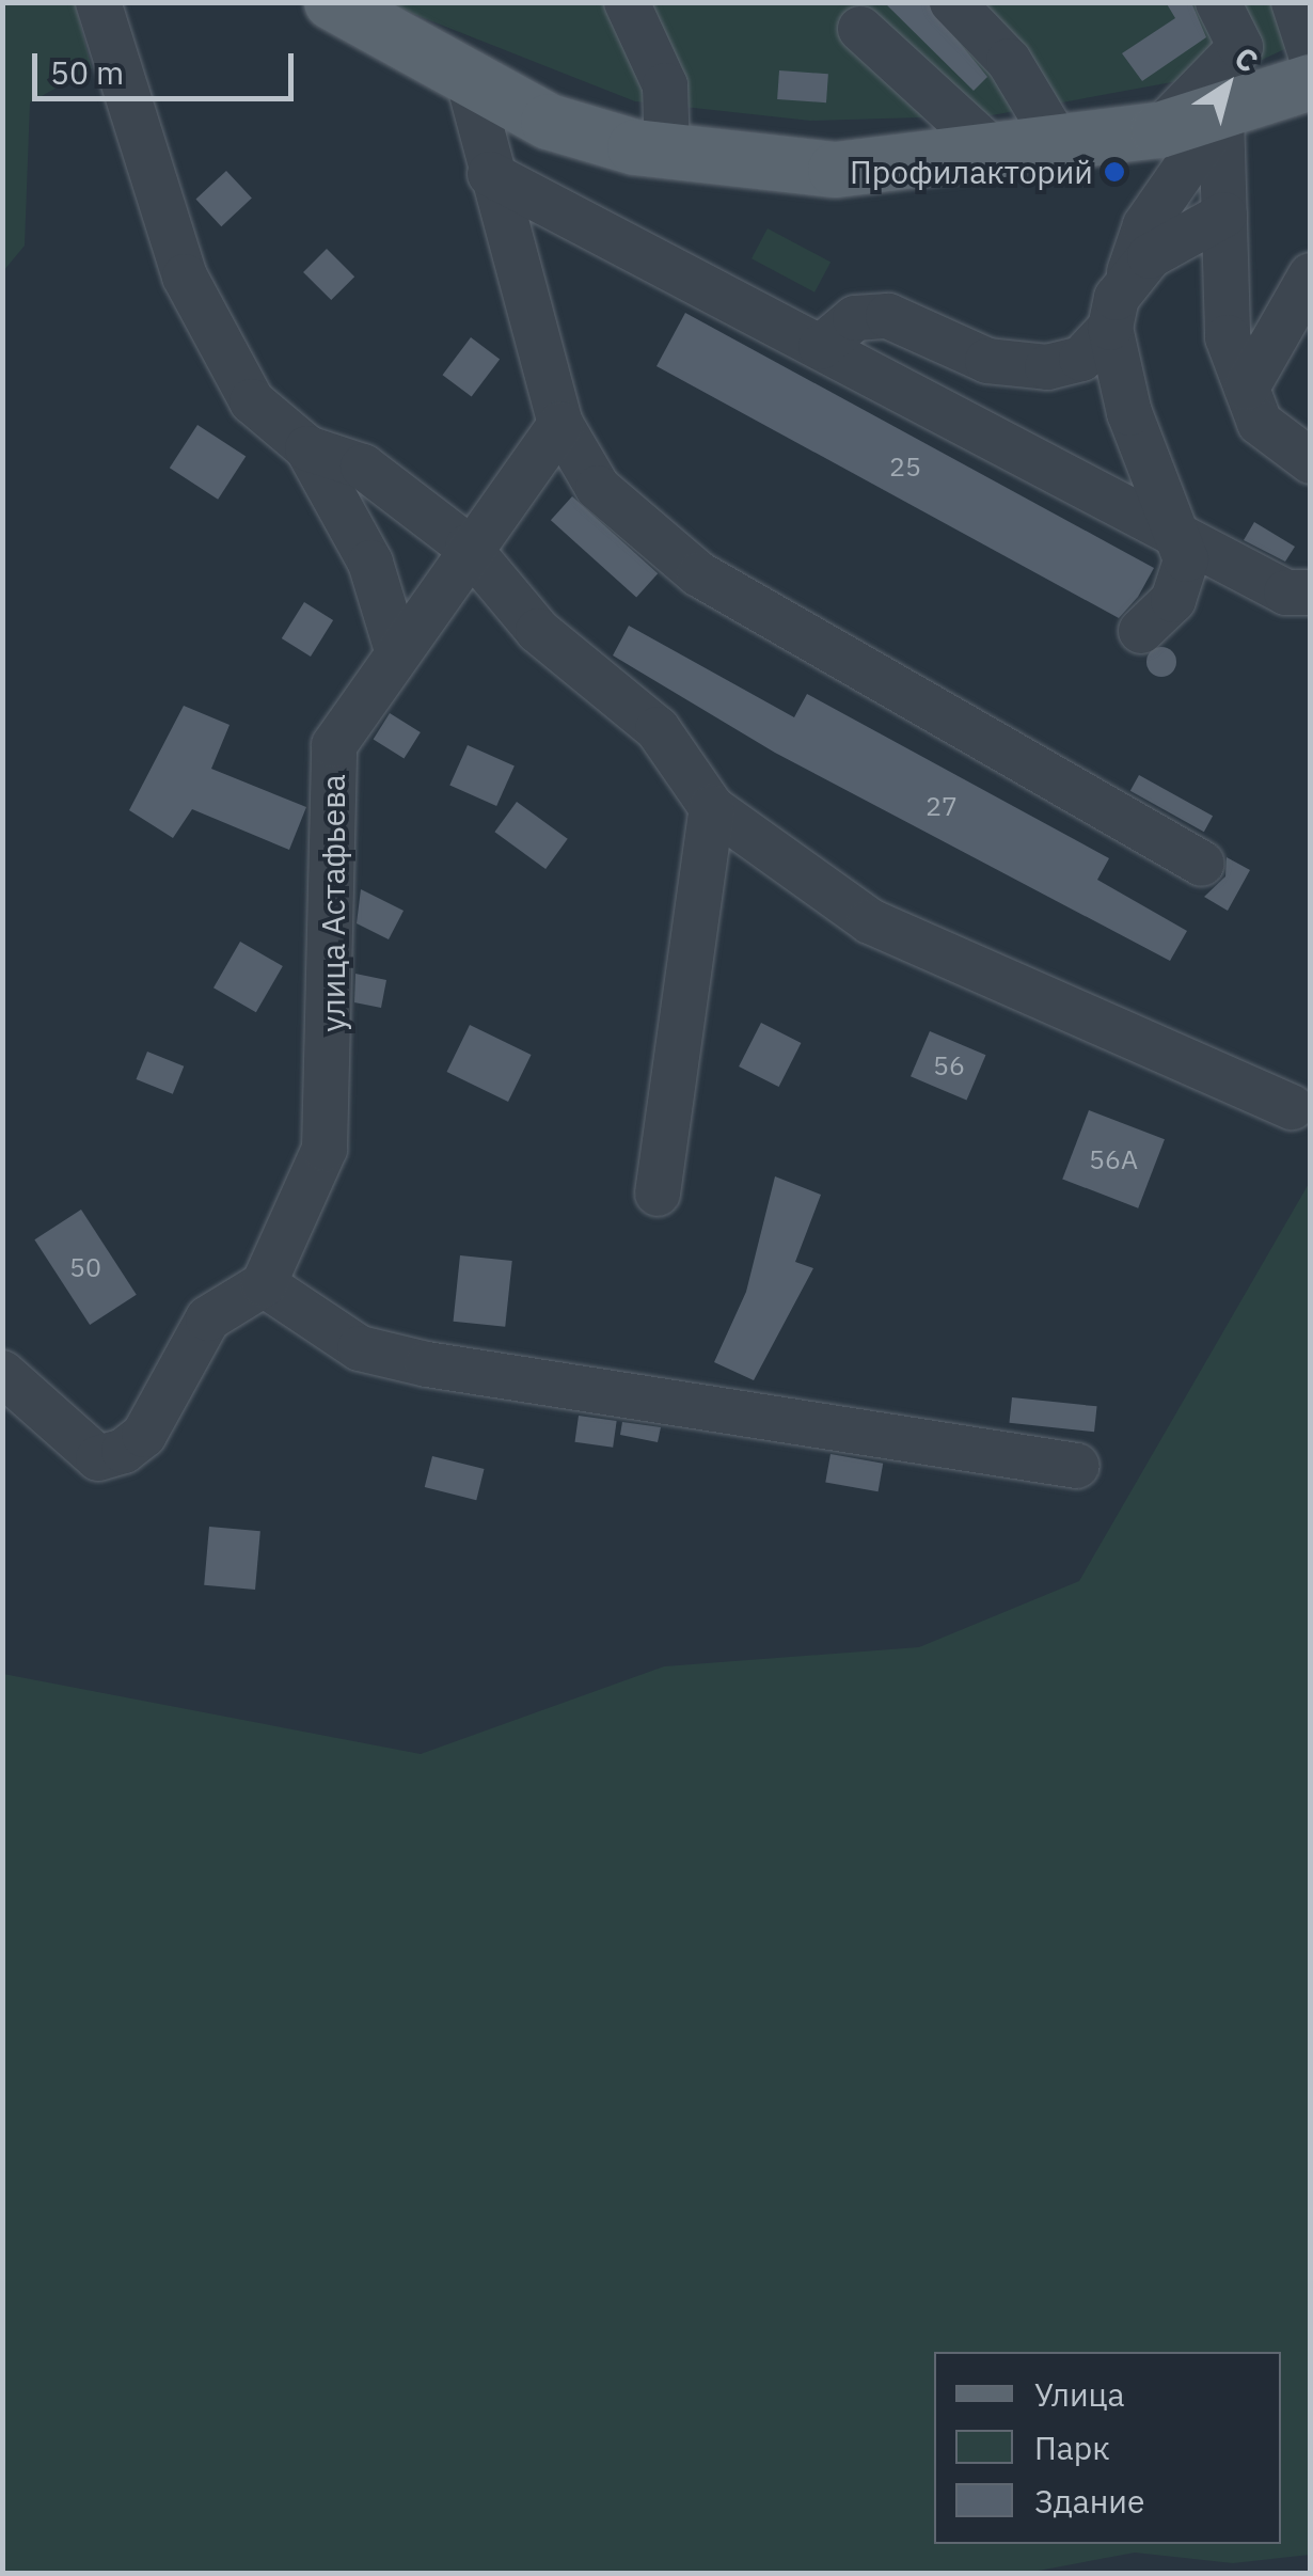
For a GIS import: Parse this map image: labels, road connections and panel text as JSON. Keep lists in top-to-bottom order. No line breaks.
{"streets":{"street":["улица Астафьева"]},"places":["Профилакторий"],"house_numbers":["25","27","56","56А","50"],"legend":["Улица","Парк","Здание"],"scale_bar":"50 m","north":"top right"}
